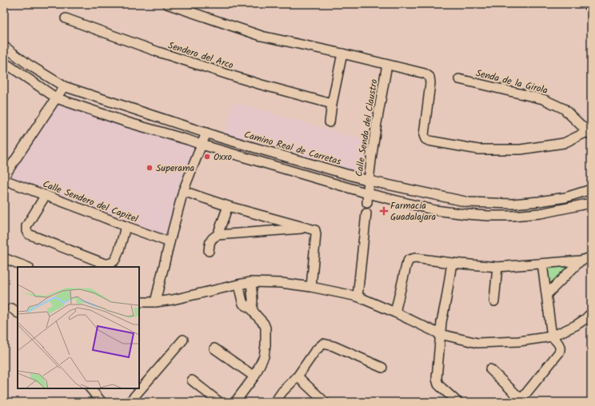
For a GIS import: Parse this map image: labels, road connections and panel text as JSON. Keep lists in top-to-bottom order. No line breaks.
{"streets":{"street":["Sendero del Arco","Senda de la Girola","Calle Senda del Claustro","Camino Real de Carretas","Calle Sendero del Capitel"]},"crossings":[["Senda de la Girola","Calle Senda del Claustro"],["Calle Senda del Claustro","Camino Real de Carretas"]],"places":{"other":["Oxxo","Superama"],"health":["Farmacia Guadalajara"]}}
